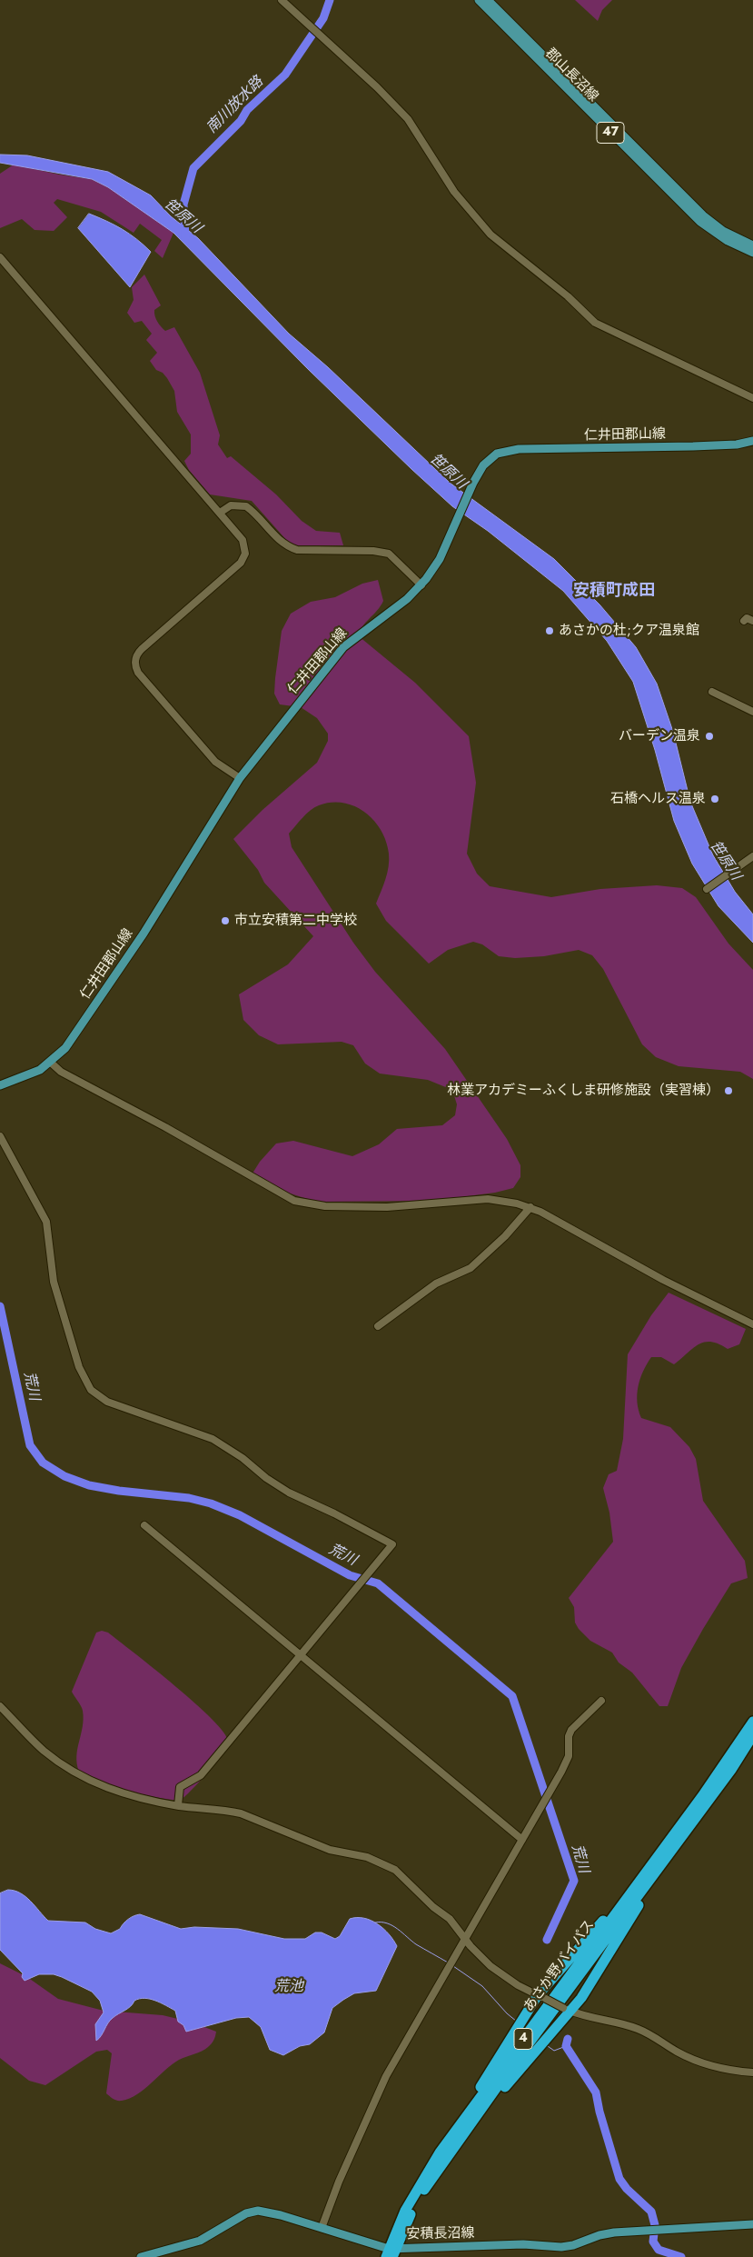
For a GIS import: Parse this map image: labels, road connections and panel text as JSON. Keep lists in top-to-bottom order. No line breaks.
{"streets":{"highway":["あさか野バイパス","4"],"main road":["郡山長沼線","47","仁井田郡山線","安積長沼線"]},"crossings":[["あさか野バイパス","安積長沼線"]],"districts":["安積町成田"],"water":["南川放水路","笹原川","荒川","荒池"],"places":["あさかの杜;クア温泉館","バーデン温泉","石橋ヘルス温泉","市立安積第二中学校","林業アカデミーふくしま研修施設（実習棟）"]}
